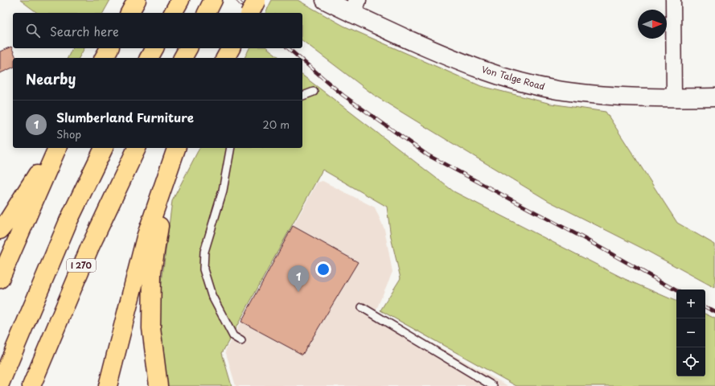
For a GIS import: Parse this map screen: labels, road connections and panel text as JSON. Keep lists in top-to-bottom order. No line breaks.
{"streets":{"highway":["I 270"],"street":["Von Talge Road"]},"north":"right","page":{"search":"Search here","heading":"Nearby","list":[{"mark":"1","name":"Slumberland Furniture","note":"Shop","value":"20 m"}],"pins":"1","map_buttons":["+","−"]}}
